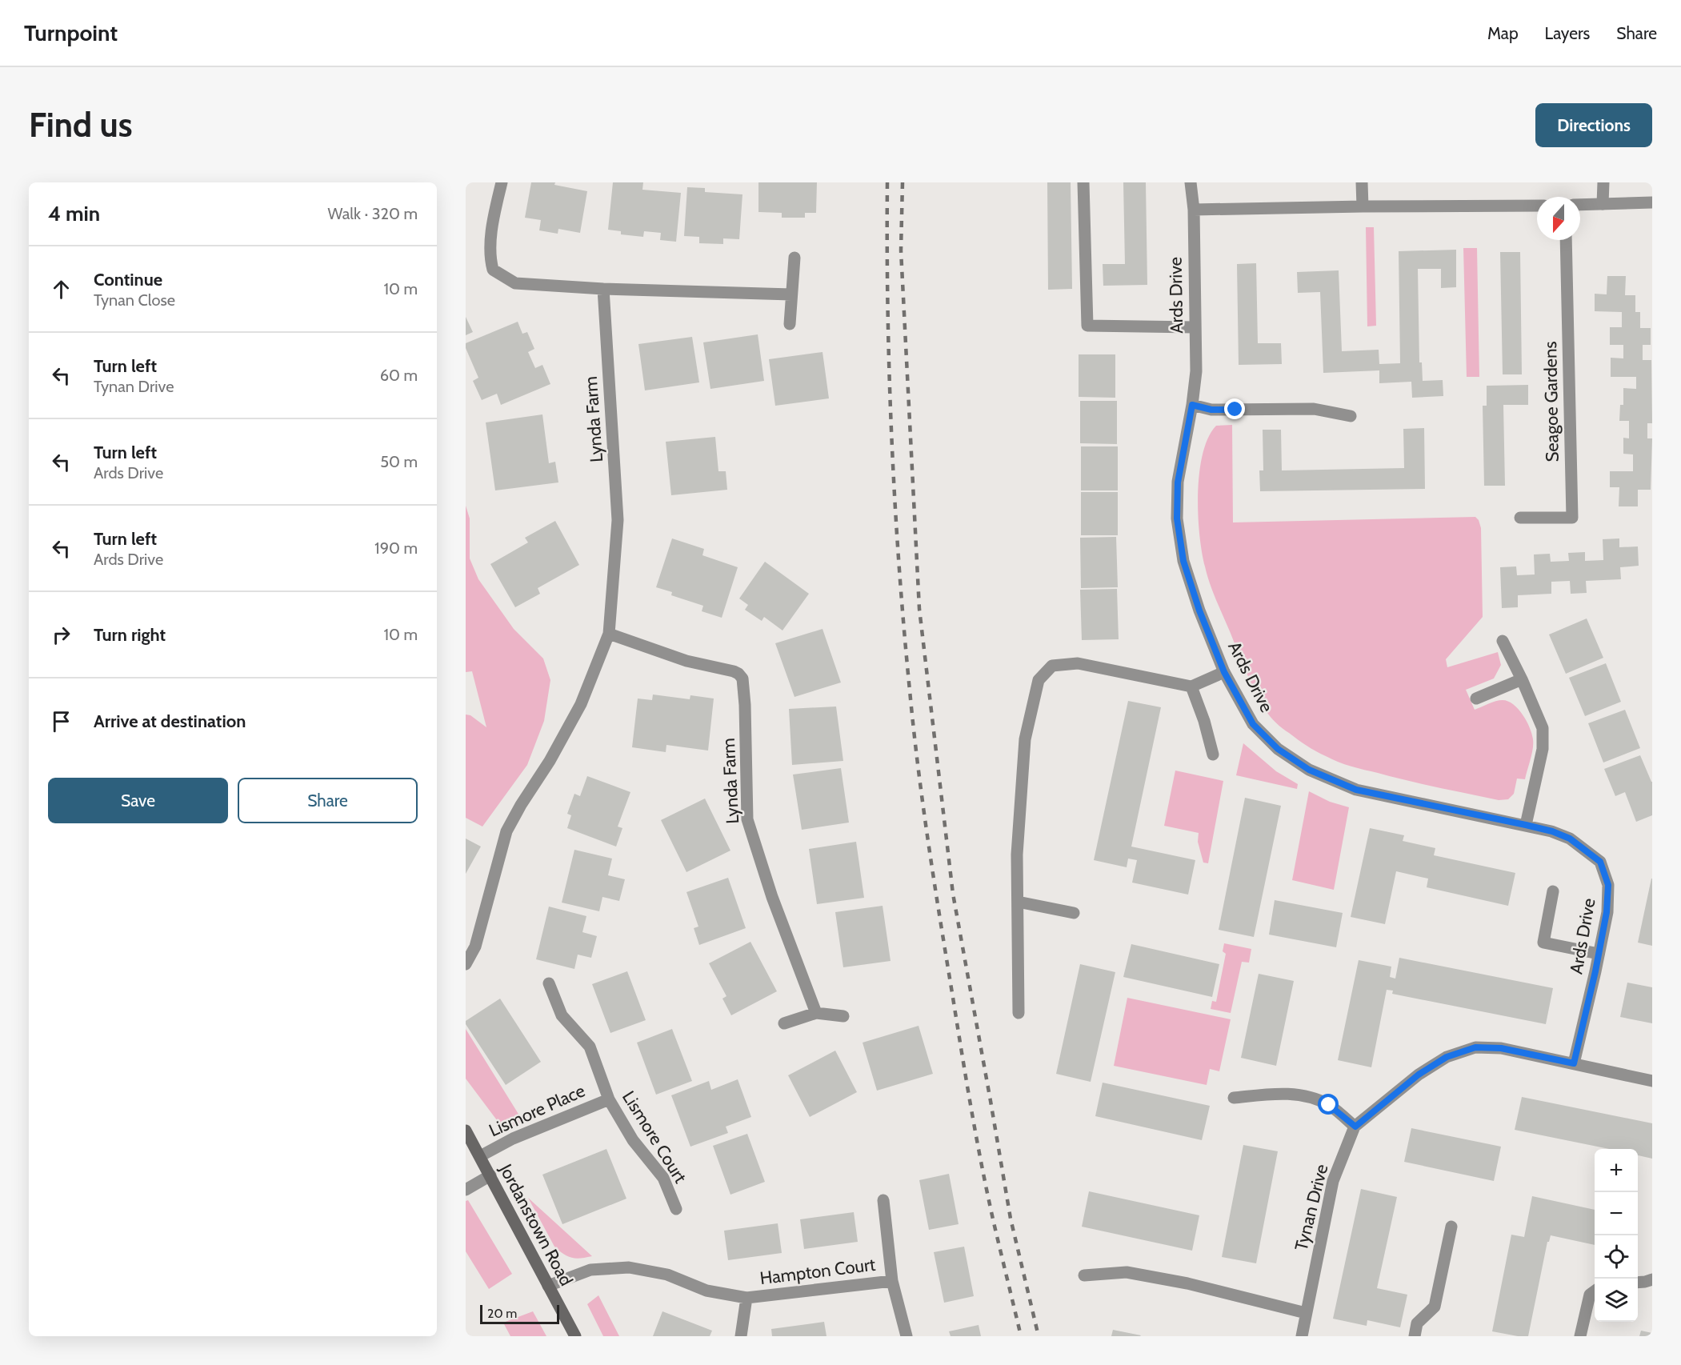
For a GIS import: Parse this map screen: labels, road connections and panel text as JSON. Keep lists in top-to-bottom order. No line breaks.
{"streets":{"street":["Ards Drive","Seagoe Gardens","Lynda Farm","Lismore Place","Lismore Court","Tynan Drive","Jordanstown Road","Hampton Court"]},"crossings":[["Ards Drive","Tynan Drive"],["Lismore Place","Lismore Court"],["Lismore Place","Jordanstown Road"],["Jordanstown Road","Hampton Court"]],"scale_bar":"20 m","north":"bottom","page":{"header":"Turnpoint","nav":["Map","Layers","Share"],"buttons":["Directions",["Save","Share"]],"title":"Find us","heading":["4 min","Walk · 320 m"],"list":[["Continue","Tynan Close","10 m"],["Turn left","Tynan Drive","60 m"],["Turn left","Ards Drive","50 m"],["Turn left","Ards Drive","190 m"],["Turn right","10 m"],"Arrive at destination"],"map_buttons":["+","−"],"scale":"20 m"}}
